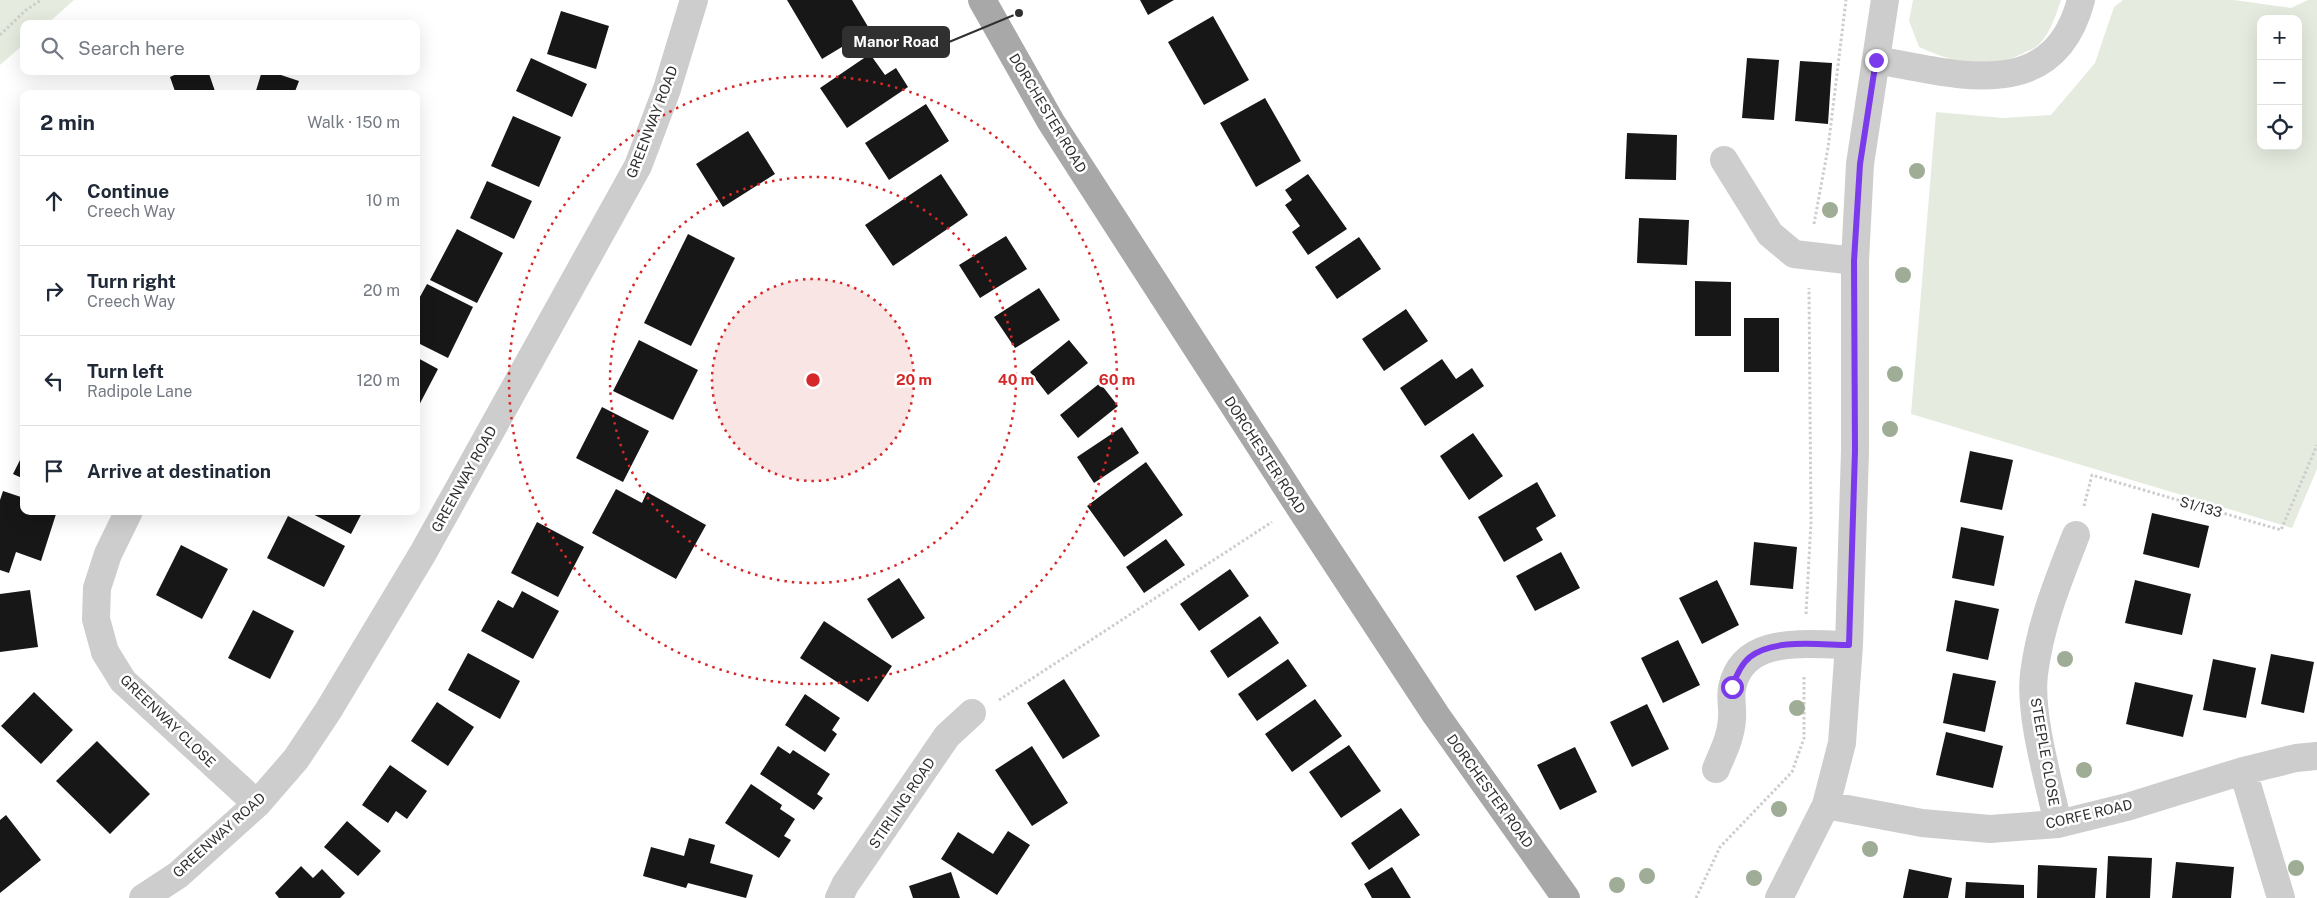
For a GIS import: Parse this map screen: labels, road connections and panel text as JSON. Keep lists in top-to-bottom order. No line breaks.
{"streets":{"main road":["DORCHESTER ROAD"],"street":["GREENWAY ROAD","GREENWAY CLOSE","STEEPLE CLOSE","STIRLING ROAD","CORFE ROAD"],"path":["S1/133"]},"crossings":[["GREENWAY ROAD","GREENWAY CLOSE"],["S1/133","STEEPLE CLOSE"],["STEEPLE CLOSE","CORFE ROAD"]],"places":["Manor Road"],"page":{"map_buttons":["+","−"],"search":"Search here","heading":["2 min","Walk · 150 m"],"list":[["Continue","Creech Way","10 m"],["Turn right","Creech Way","20 m"],["Turn left","Radipole Lane","120 m"],"Arrive at destination"]},"rings":["20 m","40 m","60 m"]}
